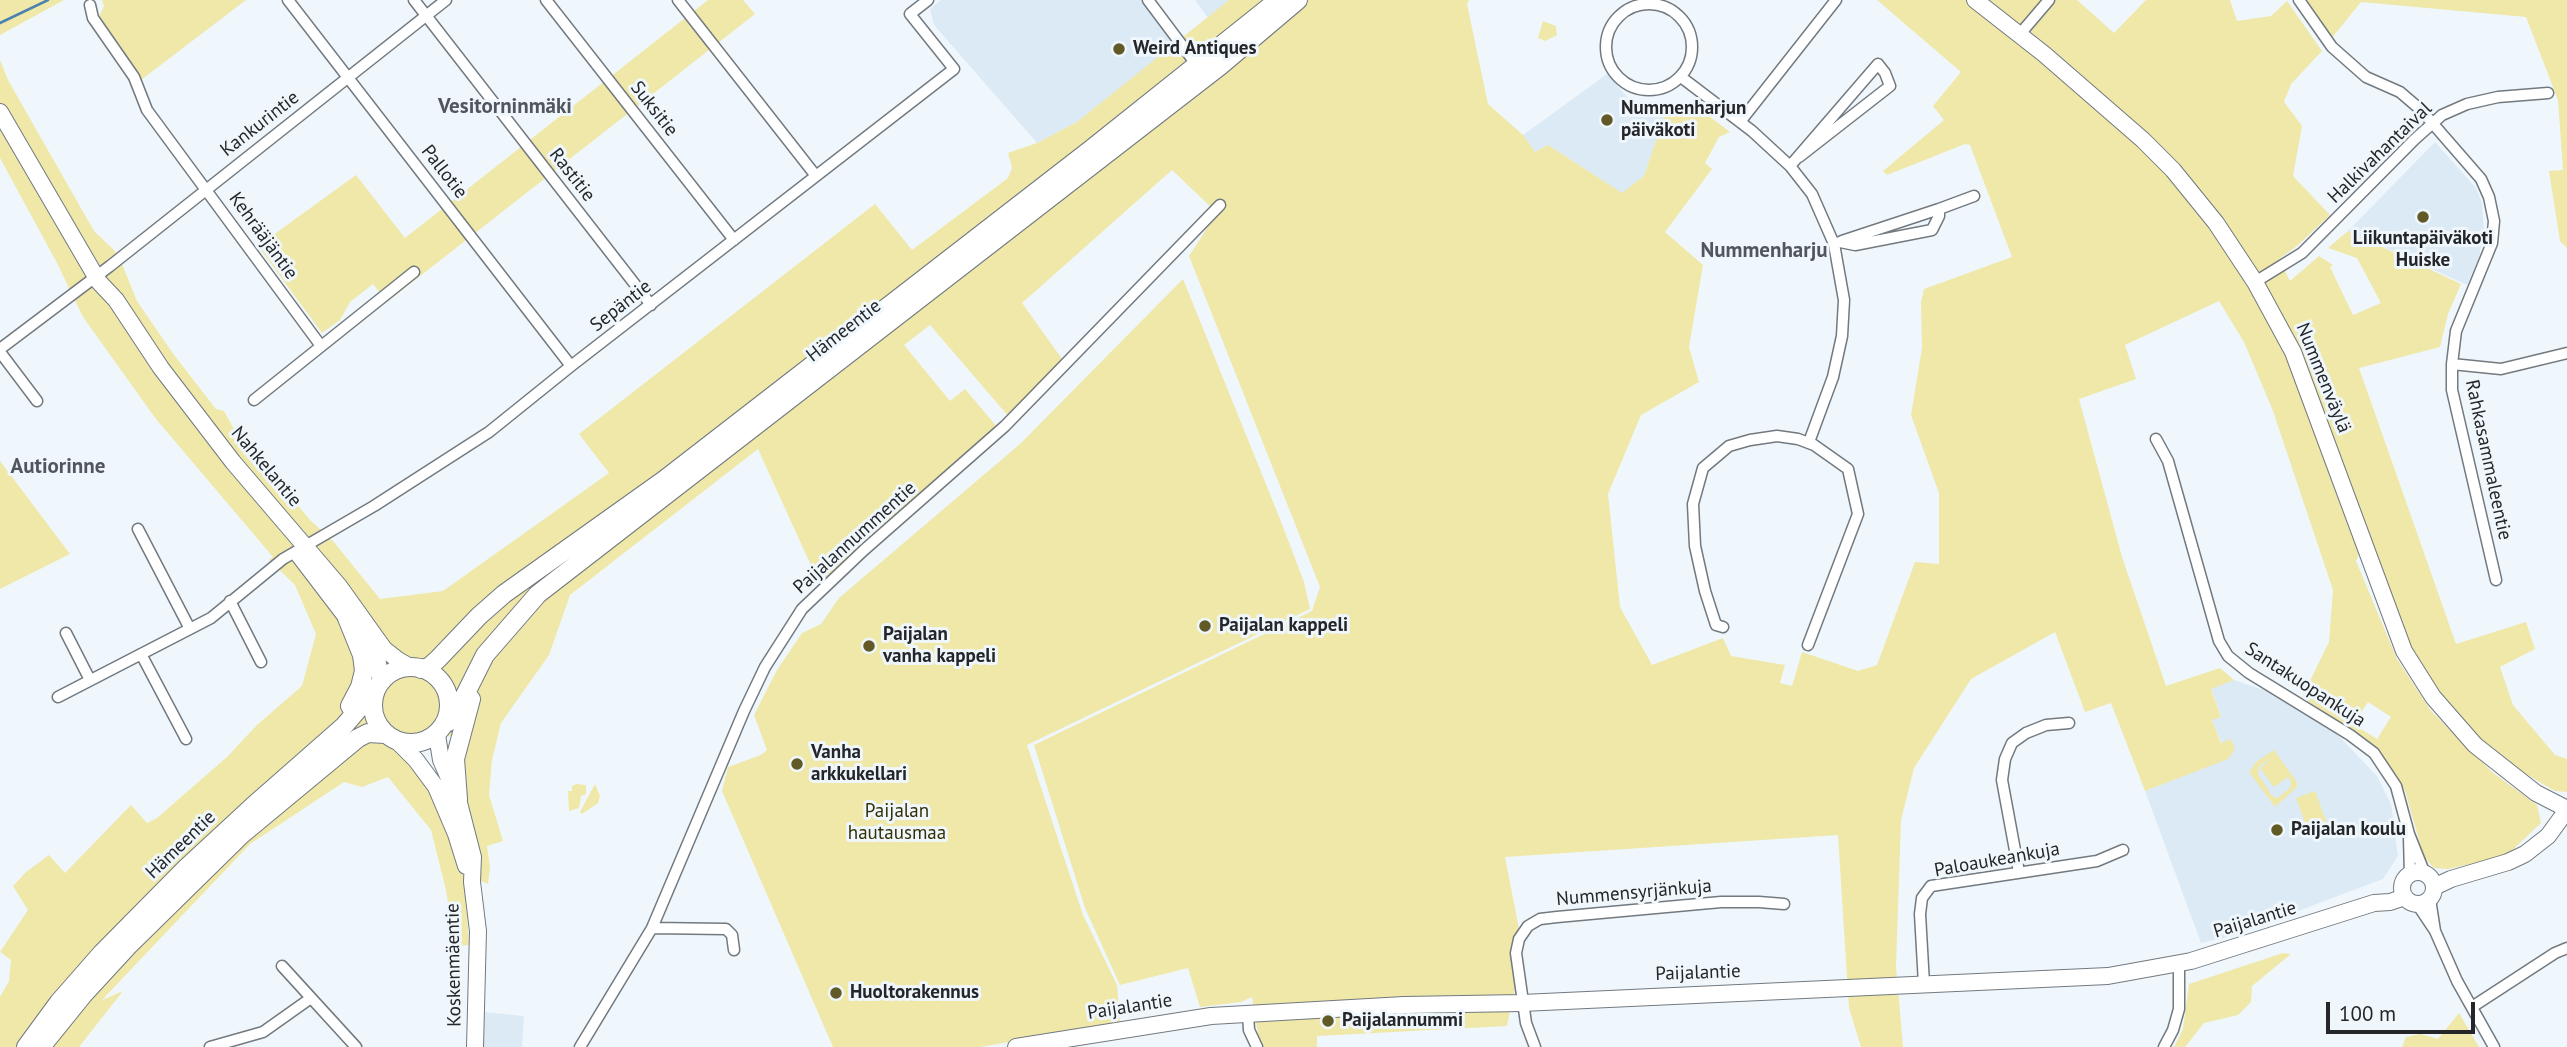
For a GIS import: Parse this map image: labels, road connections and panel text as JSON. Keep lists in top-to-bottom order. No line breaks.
{"streets":{"main road":["Hämeentie"],"street":["Suksitie","Kankurintie","Halkivahantaival","Pallotie","Rastitie","Kehrääjäntie","Sepäntie","Nummenväylä","Rahkasammaleentie","Nahkelantie","Paijalannummentie","Santakuopankuja","Paloaukeankuja","Nummensyrjänkuja","Paijalantie","Koskenmäentie"]},"crossings":[["Suksitie","Sepäntie"],["Kankurintie","Pallotie"],["Kankurintie","Rastitie"],["Kankurintie","Kehrääjäntie"],["Kankurintie","Nahkelantie"],["Halkivahantaival","Nummenväylä"],["Halkivahantaival","Rahkasammaleentie"],["Pallotie","Sepäntie"],["Rastitie","Sepäntie"],["Sepäntie","Nahkelantie"],["Hämeentie","Nahkelantie"],["Hämeentie","Koskenmäentie"],["Nummenväylä","Paijalantie"],["Nahkelantie","Koskenmäentie"],["Santakuopankuja","Paijalantie"],["Paloaukeankuja","Paijalantie"],["Nummensyrjänkuja","Paijalantie"]],"districts":["Vesitorninmäki","Nummenharju","Autiorinne"],"parks":["Paijalan hautausmaa"],"places":["Weird Antiques","Nummenharjun päiväkoti","Liikuntapäiväkoti Huiske","Paijalan kappeli","Paijalan vanha kappeli","Vanha arkkukellari","Paijalan koulu","Huoltorakennus","Paijalannummi"],"scale_bar":"100 m"}
